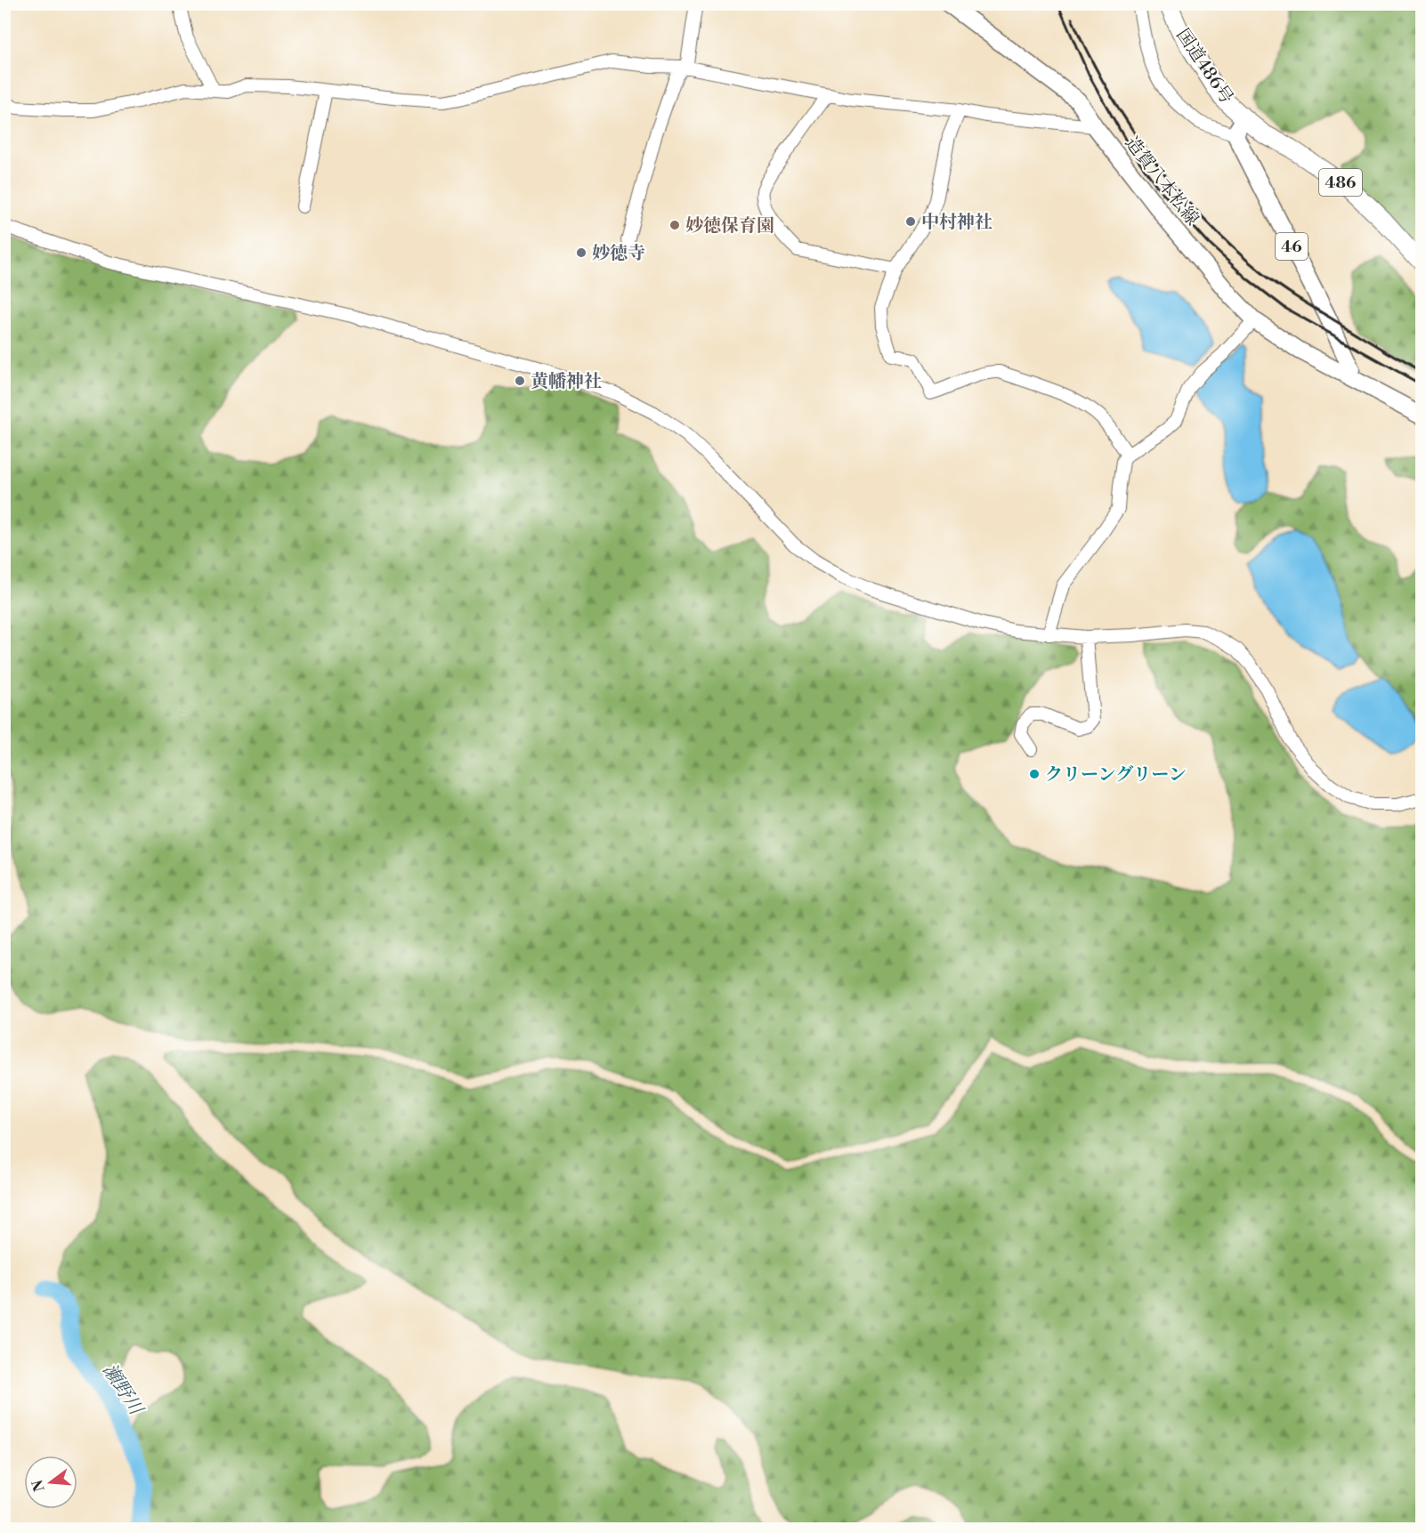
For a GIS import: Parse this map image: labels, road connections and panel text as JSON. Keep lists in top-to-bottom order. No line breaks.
{"streets":{"highway":["国道486号","486"],"main road":["造賀八本松線","46"]},"crossings":[["造賀八本松線","46"]],"water":["瀬野川"],"places":["中村神社","妙徳保育園","妙徳寺","黄幡神社","クリーングリーン"],"north":"left"}
